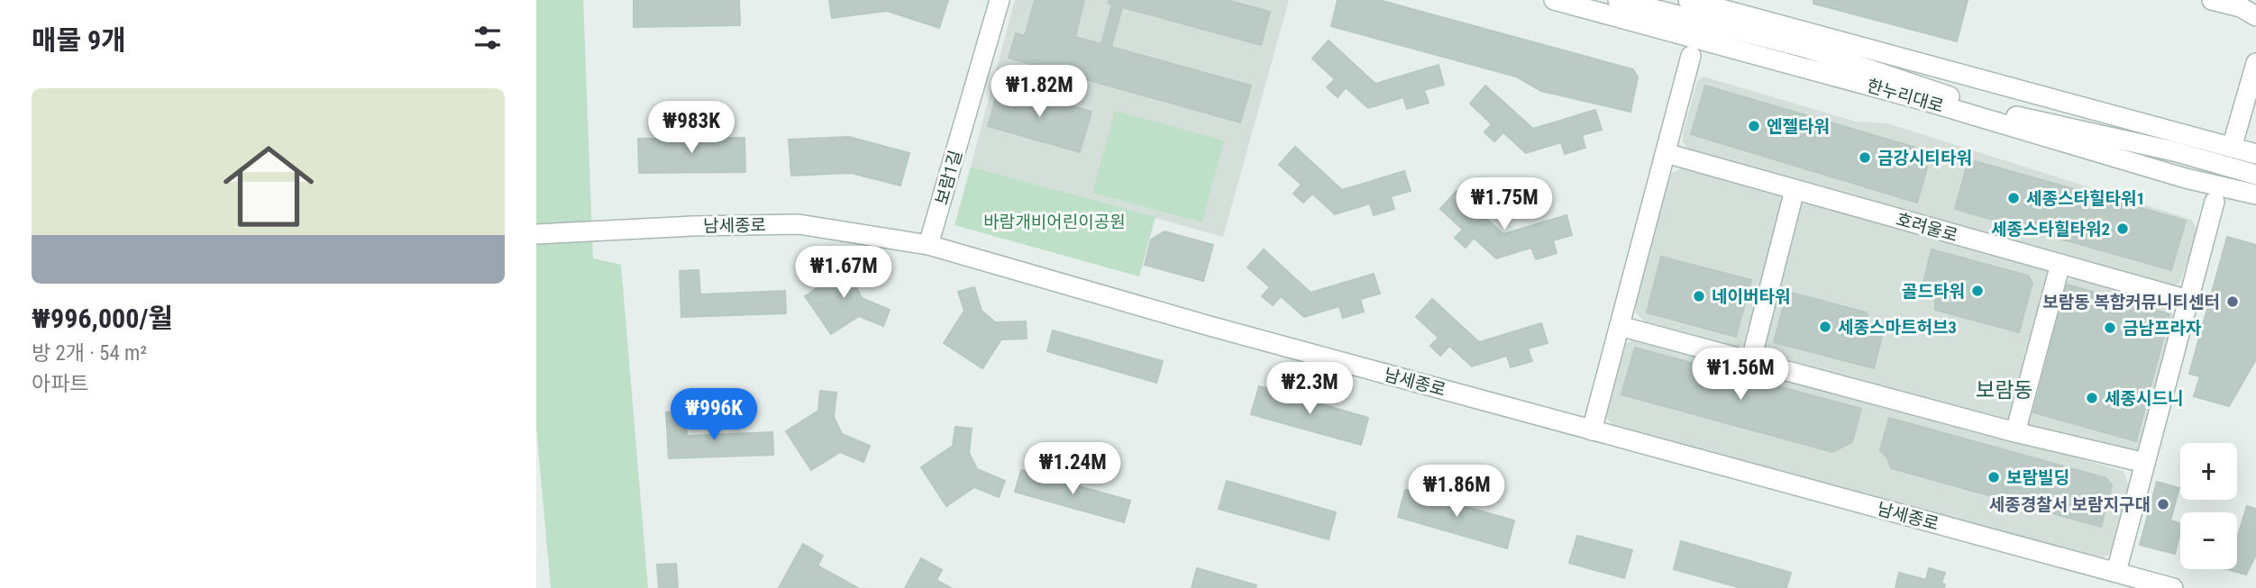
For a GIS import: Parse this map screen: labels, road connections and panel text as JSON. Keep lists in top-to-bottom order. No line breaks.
{"streets":{"street":["한누리대로","보람1길","남세종로","호려울로"]},"crossings":[["보람1길","남세종로"]],"districts":["보람동"],"parks":["바람개비어린이공원"],"places":["엔젤타워","금강시티타워","세종스타힐타워1","세종스타힐타워2","골드타워","네이버타워","보람동 복합커뮤니티센터","세종스마트허브3","금남프라자","세종시드니","보람빌딩","세종경찰서 보람지구대"],"page":{"heading":"매물 9개","price":["₩1.82M","₩983K","₩1.75M","₩1.67M","₩1.56M","₩2.3M","₩996K","₩1.24M","₩1.86M"],"list":[{"name":"₩996,000/월","note":"방 2개 · 54 m² · 아파트"}],"map_buttons":["+","−"]}}
